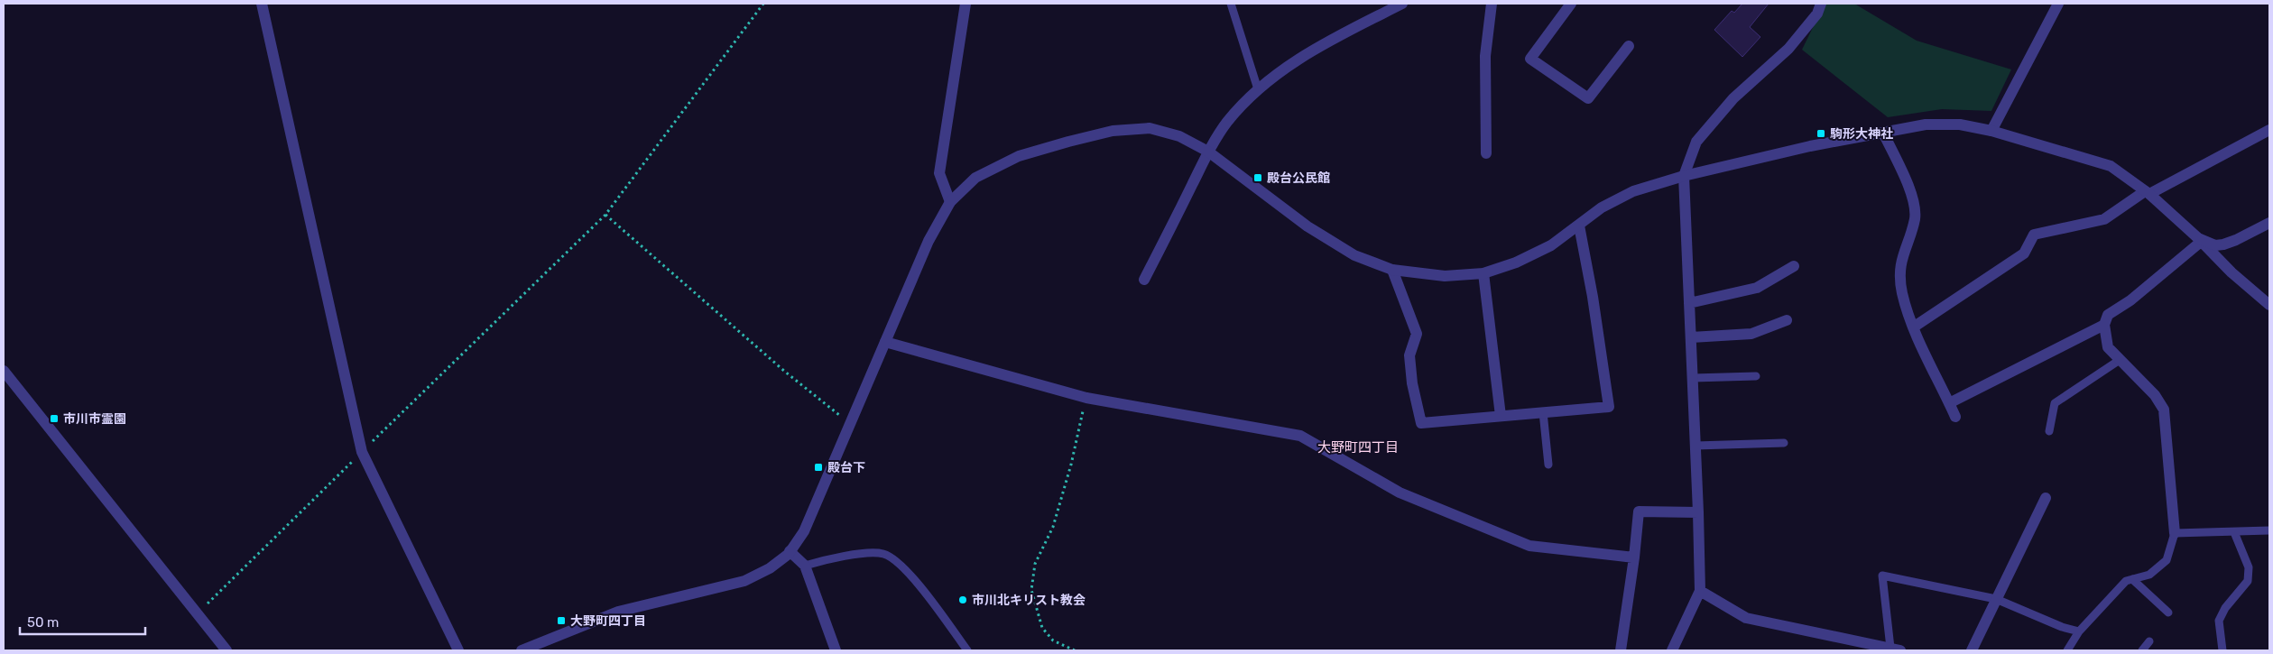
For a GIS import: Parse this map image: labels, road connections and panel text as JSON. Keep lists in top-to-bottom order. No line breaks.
{"districts":["大野町四丁目"],"places":{"transit":["駒形大神社","殿台公民館","市川市霊園","殿台下","大野町四丁目"],"other":["市川北キリスト教会"]},"scale_bar":"50 m"}
